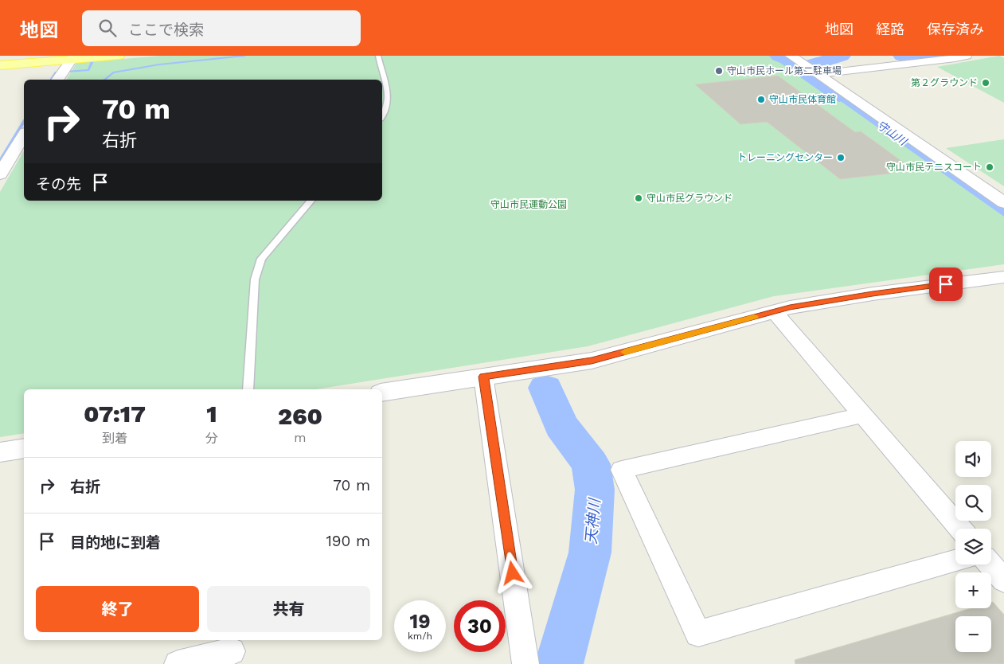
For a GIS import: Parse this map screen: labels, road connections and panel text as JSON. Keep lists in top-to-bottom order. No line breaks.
{"water":["守山川","天神川"],"parks":["守山市民運動公園"],"places":["守山市民ホール第二駐車場","第２グラウンド","守山市民体育館","トレーニングセンター","守山市民テニスコート","守山市民グラウンド"],"page":{"header":"地図","search":"ここで検索","nav":["地図","経路","保存済み"],"turn":["70 m","右折"],"then":"その先","eta":["07:17","到着","1","分","260","m"],"map_buttons":["+","−"],"list":[{"name":"右折","value":"70 m"},{"name":"目的地に到着","value":"190 m"}],"buttons":["終了","共有"],"speed":"19 km/h","limit":"30"}}
